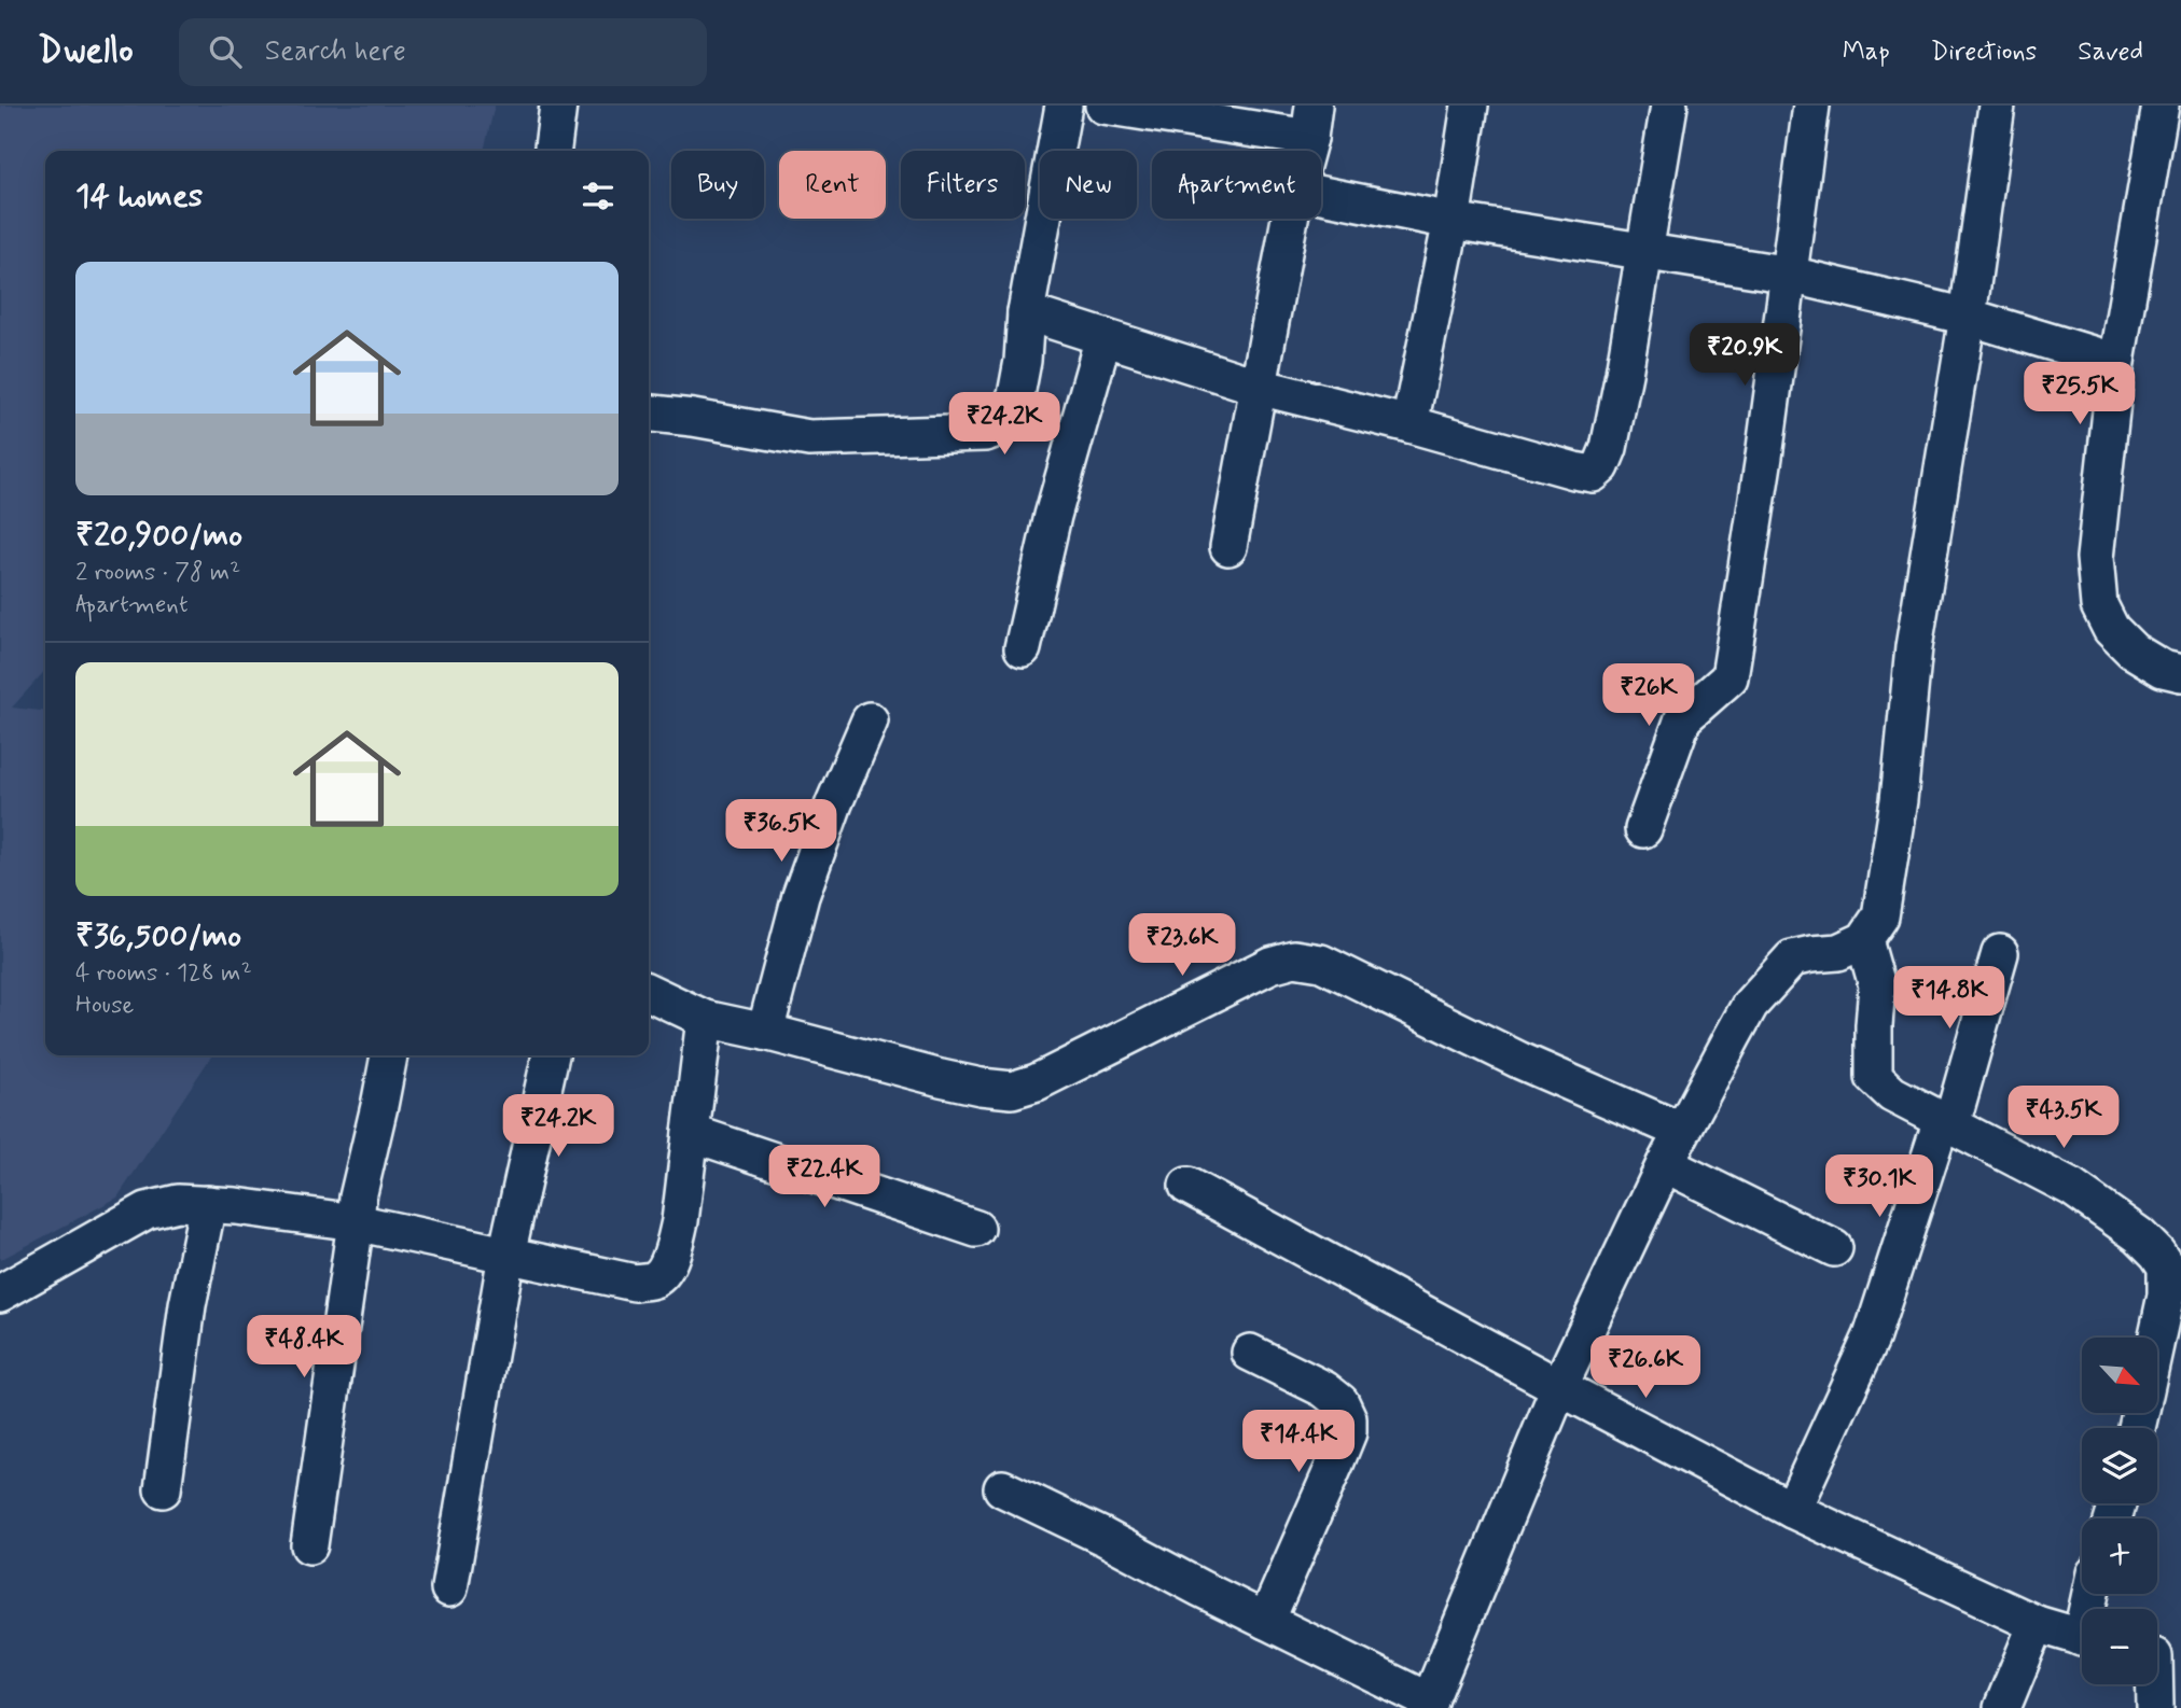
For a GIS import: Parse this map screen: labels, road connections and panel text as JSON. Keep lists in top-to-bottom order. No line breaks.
{"north":"bottom right","page":{"header":"Dwello","search":"Search here","nav":["Map","Directions","Saved"],"chip":["Buy","Rent","Filters","New","Apartment"],"heading":"14 homes","list":[{"name":"₹20,900/mo","note":"2 rooms · 78 m² · Apartment"},{"name":"₹36,500/mo","note":"4 rooms · 128 m² · House"}],"price":["₹20.9K","₹25.5K","₹24.2K","₹26K","₹36.5K","₹23.6K","₹14.8K","₹43.5K","₹24.2K","₹22.4K","₹30.1K","₹48.4K","₹26.6K","₹14.4K"],"map_buttons":["+","−"]}}
